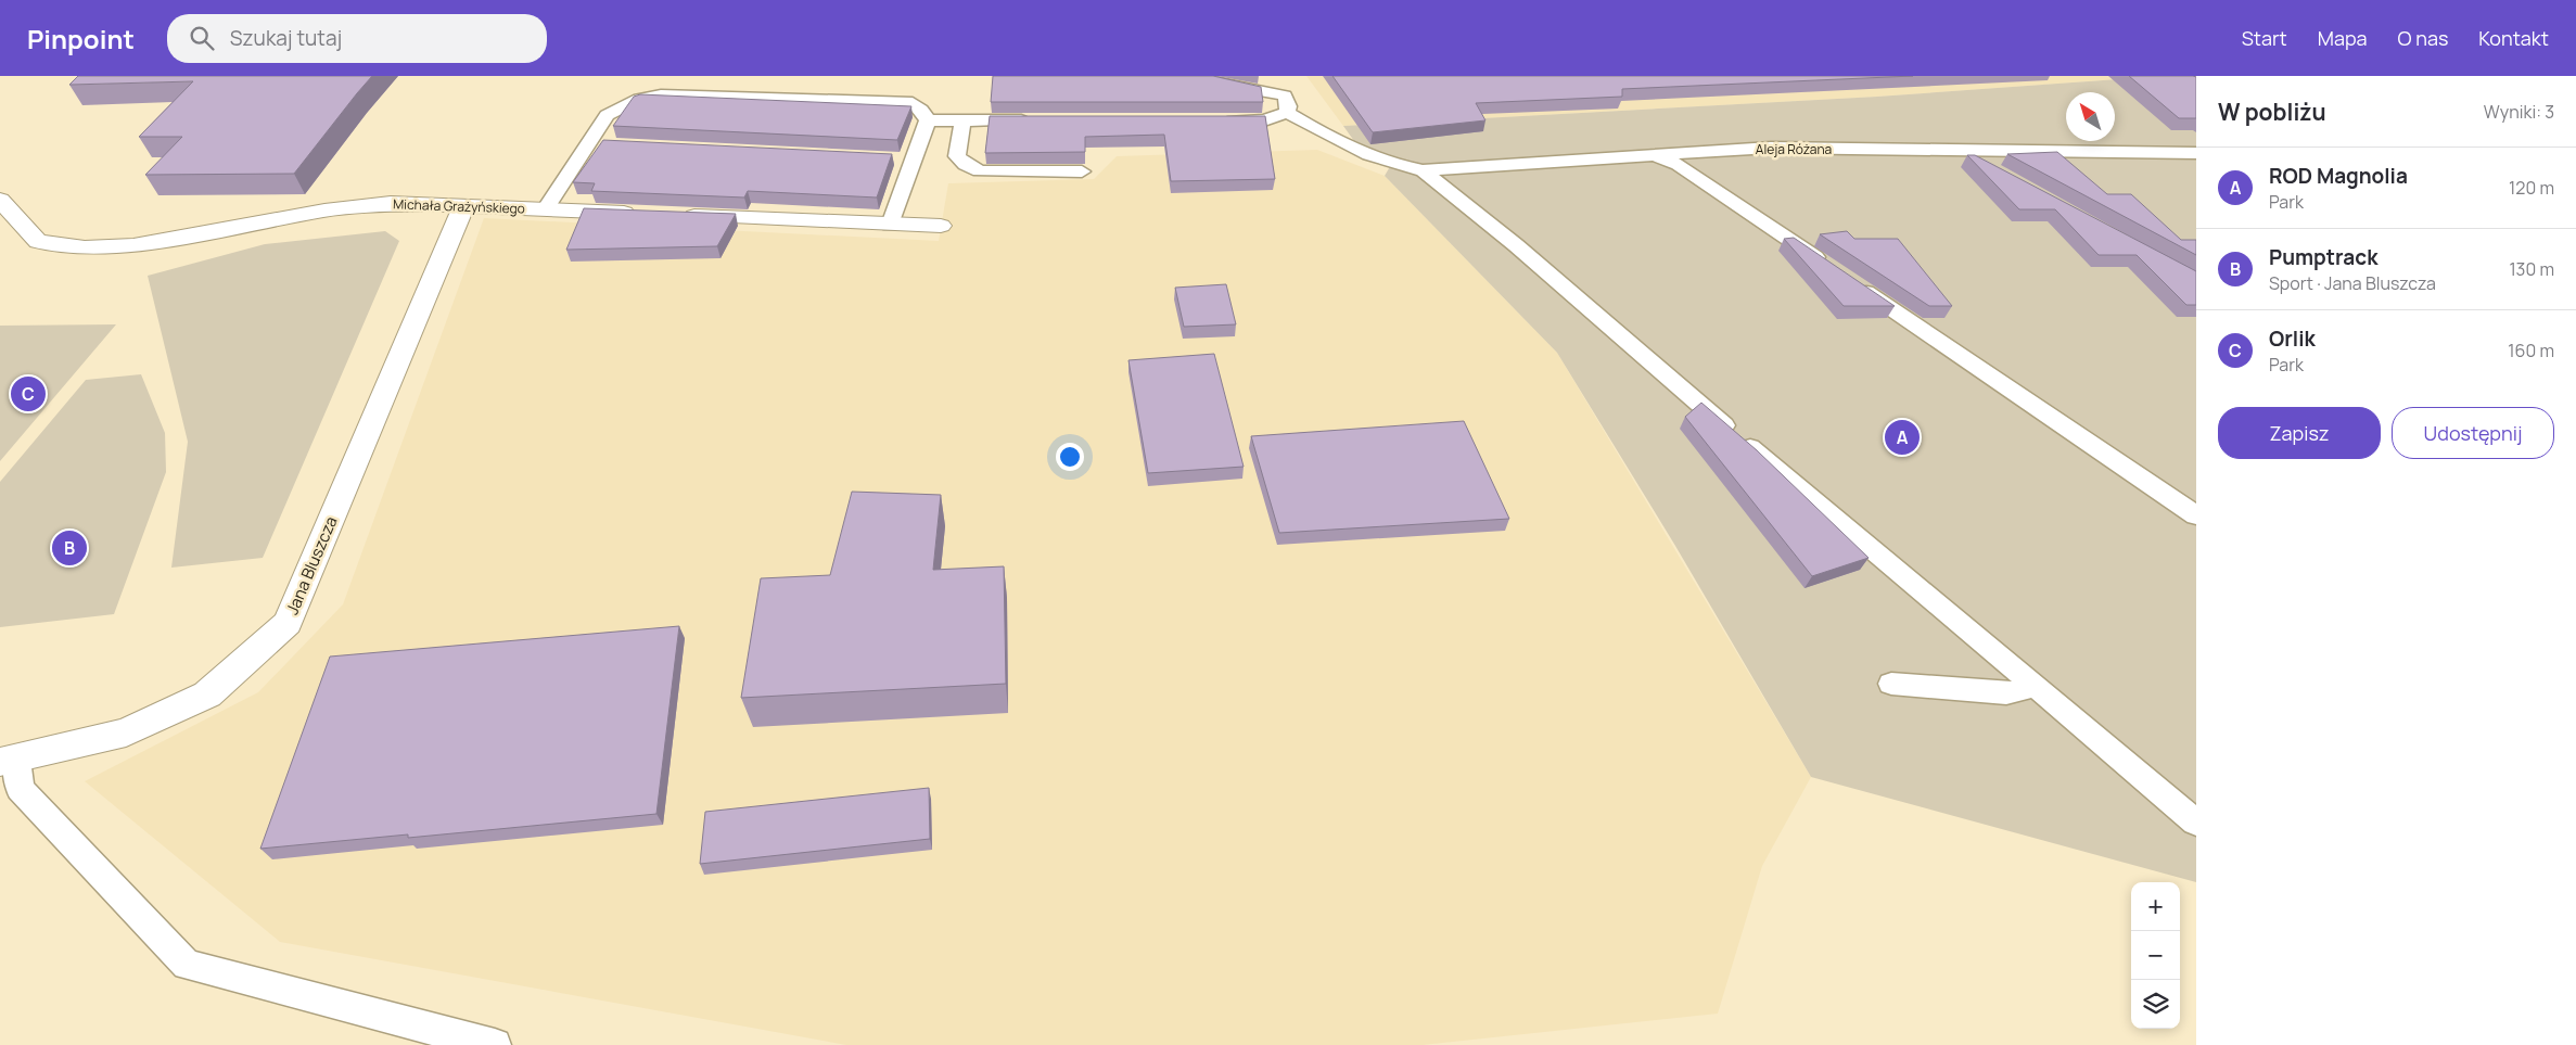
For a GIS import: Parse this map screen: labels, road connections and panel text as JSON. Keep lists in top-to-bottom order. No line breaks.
{"streets":{"street":["Michała Grażyńskiego","Jana Bluszcza"],"lane":["Aleja Różana"]},"crossings":[["Michała Grażyńskiego","Jana Bluszcza"]],"north":"top left","page":{"header":"Pinpoint","search":"Szukaj tutaj","nav":["Start","Mapa","O nas","Kontakt"],"heading":["W pobliżu","Wyniki: 3"],"list":[{"mark":"A","name":"ROD Magnolia","note":"Park","value":"120 m"},{"mark":"B","name":"Pumptrack","note":"Sport · Jana Bluszcza","value":"130 m"},{"mark":"C","name":"Orlik","note":"Park","value":"160 m"}],"pins":["C","A","B"],"buttons":["Zapisz","Udostępnij"],"map_buttons":["+","−"]}}
